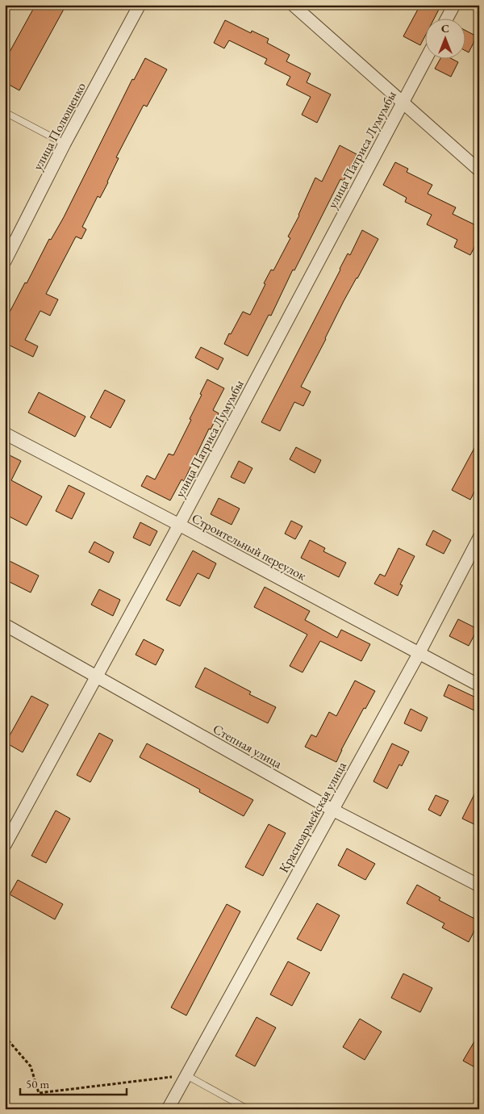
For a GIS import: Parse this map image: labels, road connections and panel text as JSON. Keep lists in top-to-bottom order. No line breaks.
{"streets":{"street":["улица Полющенко","улица Патриса Лумумбы","Строительный переулок","Степная улица","Красноармейская улица"]},"crossings":[["улица Патриса Лумумбы","Строительный переулок"],["улица Патриса Лумумбы","Степная улица"],["Строительный переулок","Красноармейская улица"],["Степная улица","Красноармейская улица"]],"scale_bar":"50 m","north":"top"}
